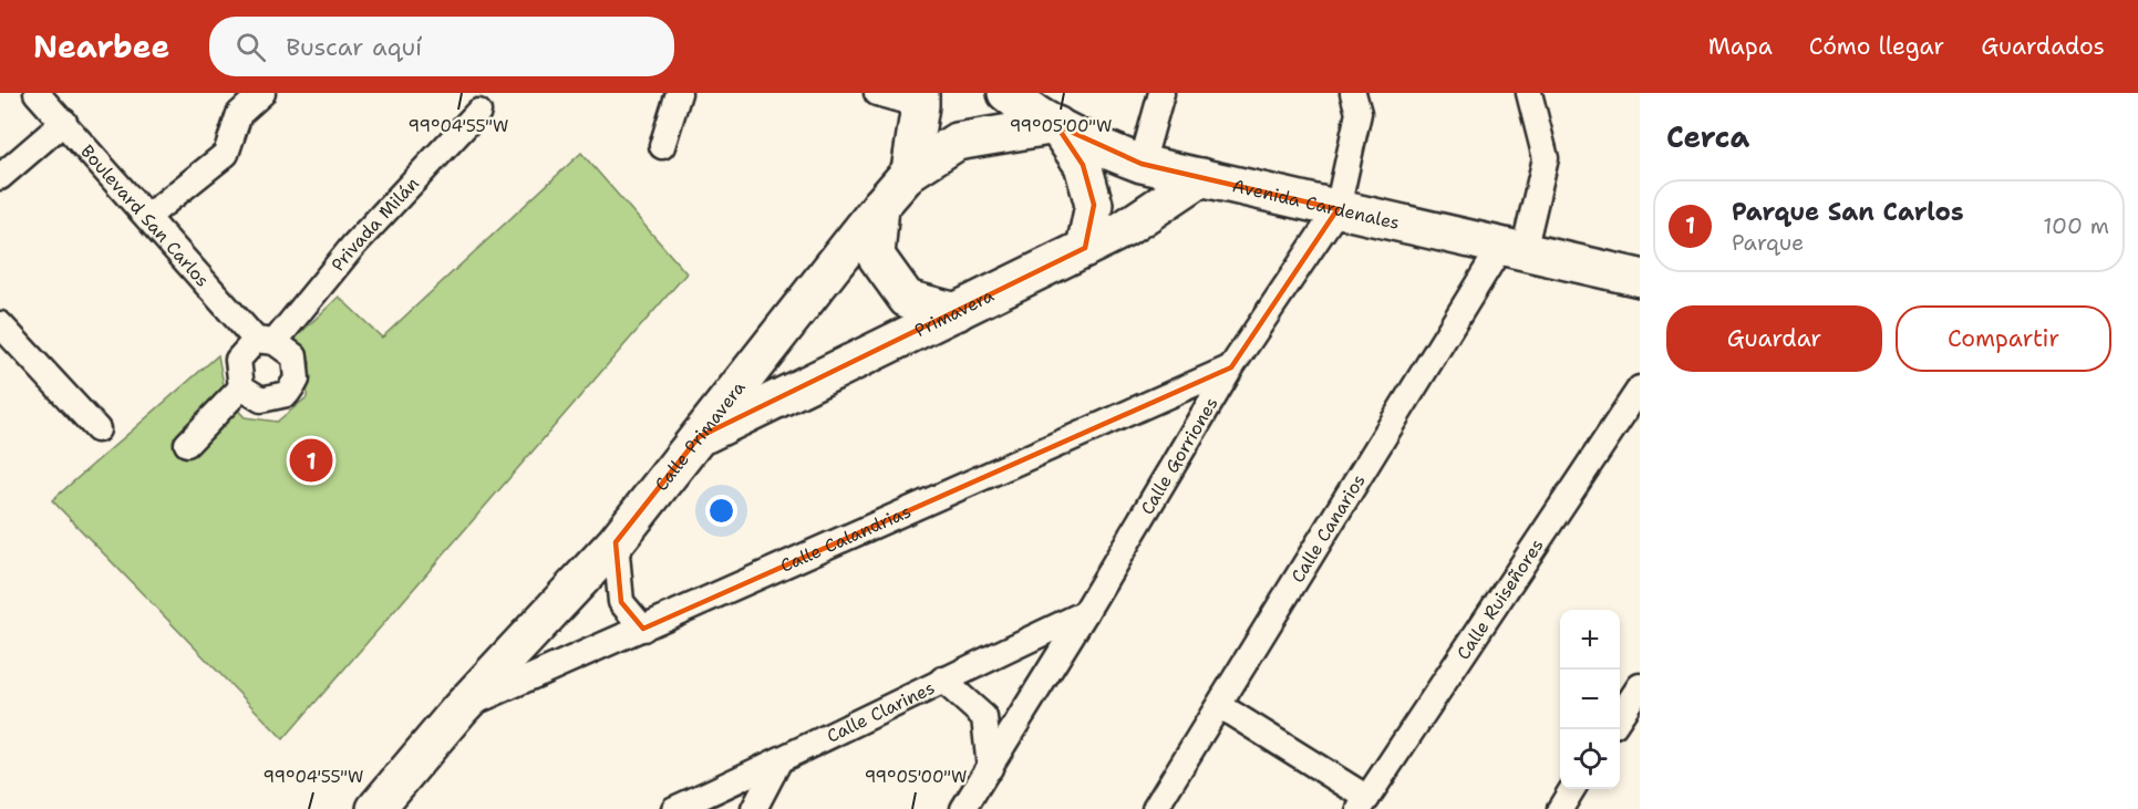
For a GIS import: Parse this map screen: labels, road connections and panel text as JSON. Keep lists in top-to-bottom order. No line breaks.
{"streets":{"street":["Avenida Cardenales","Boulevard San Carlos","Privada Milán","Primavera","Calle Primavera","Calle Gorriones","Calle Canarios","Calle Calandrias","Calle Ruiseñores","Calle Clarines"]},"crossings":[["Avenida Cardenales","Primavera"],["Avenida Cardenales","Calle Primavera"],["Avenida Cardenales","Calle Gorriones"],["Avenida Cardenales","Calle Canarios"],["Boulevard San Carlos","Privada Milán"],["Primavera","Calle Primavera"],["Calle Primavera","Calle Calandrias"],["Calle Gorriones","Calle Calandrias"],["Calle Gorriones","Calle Clarines"]],"page":{"header":"Nearbee","search":"Buscar aquí","nav":["Mapa","Cómo llegar","Guardados"],"heading":"Cerca","list":[{"mark":"1","name":"Parque San Carlos","note":"Parque","value":"100 m"}],"buttons":["Guardar","Compartir"],"pins":"1","map_buttons":["+","−"]},"coordinates":["99°04'55\"W","99°05'00\"W"]}
